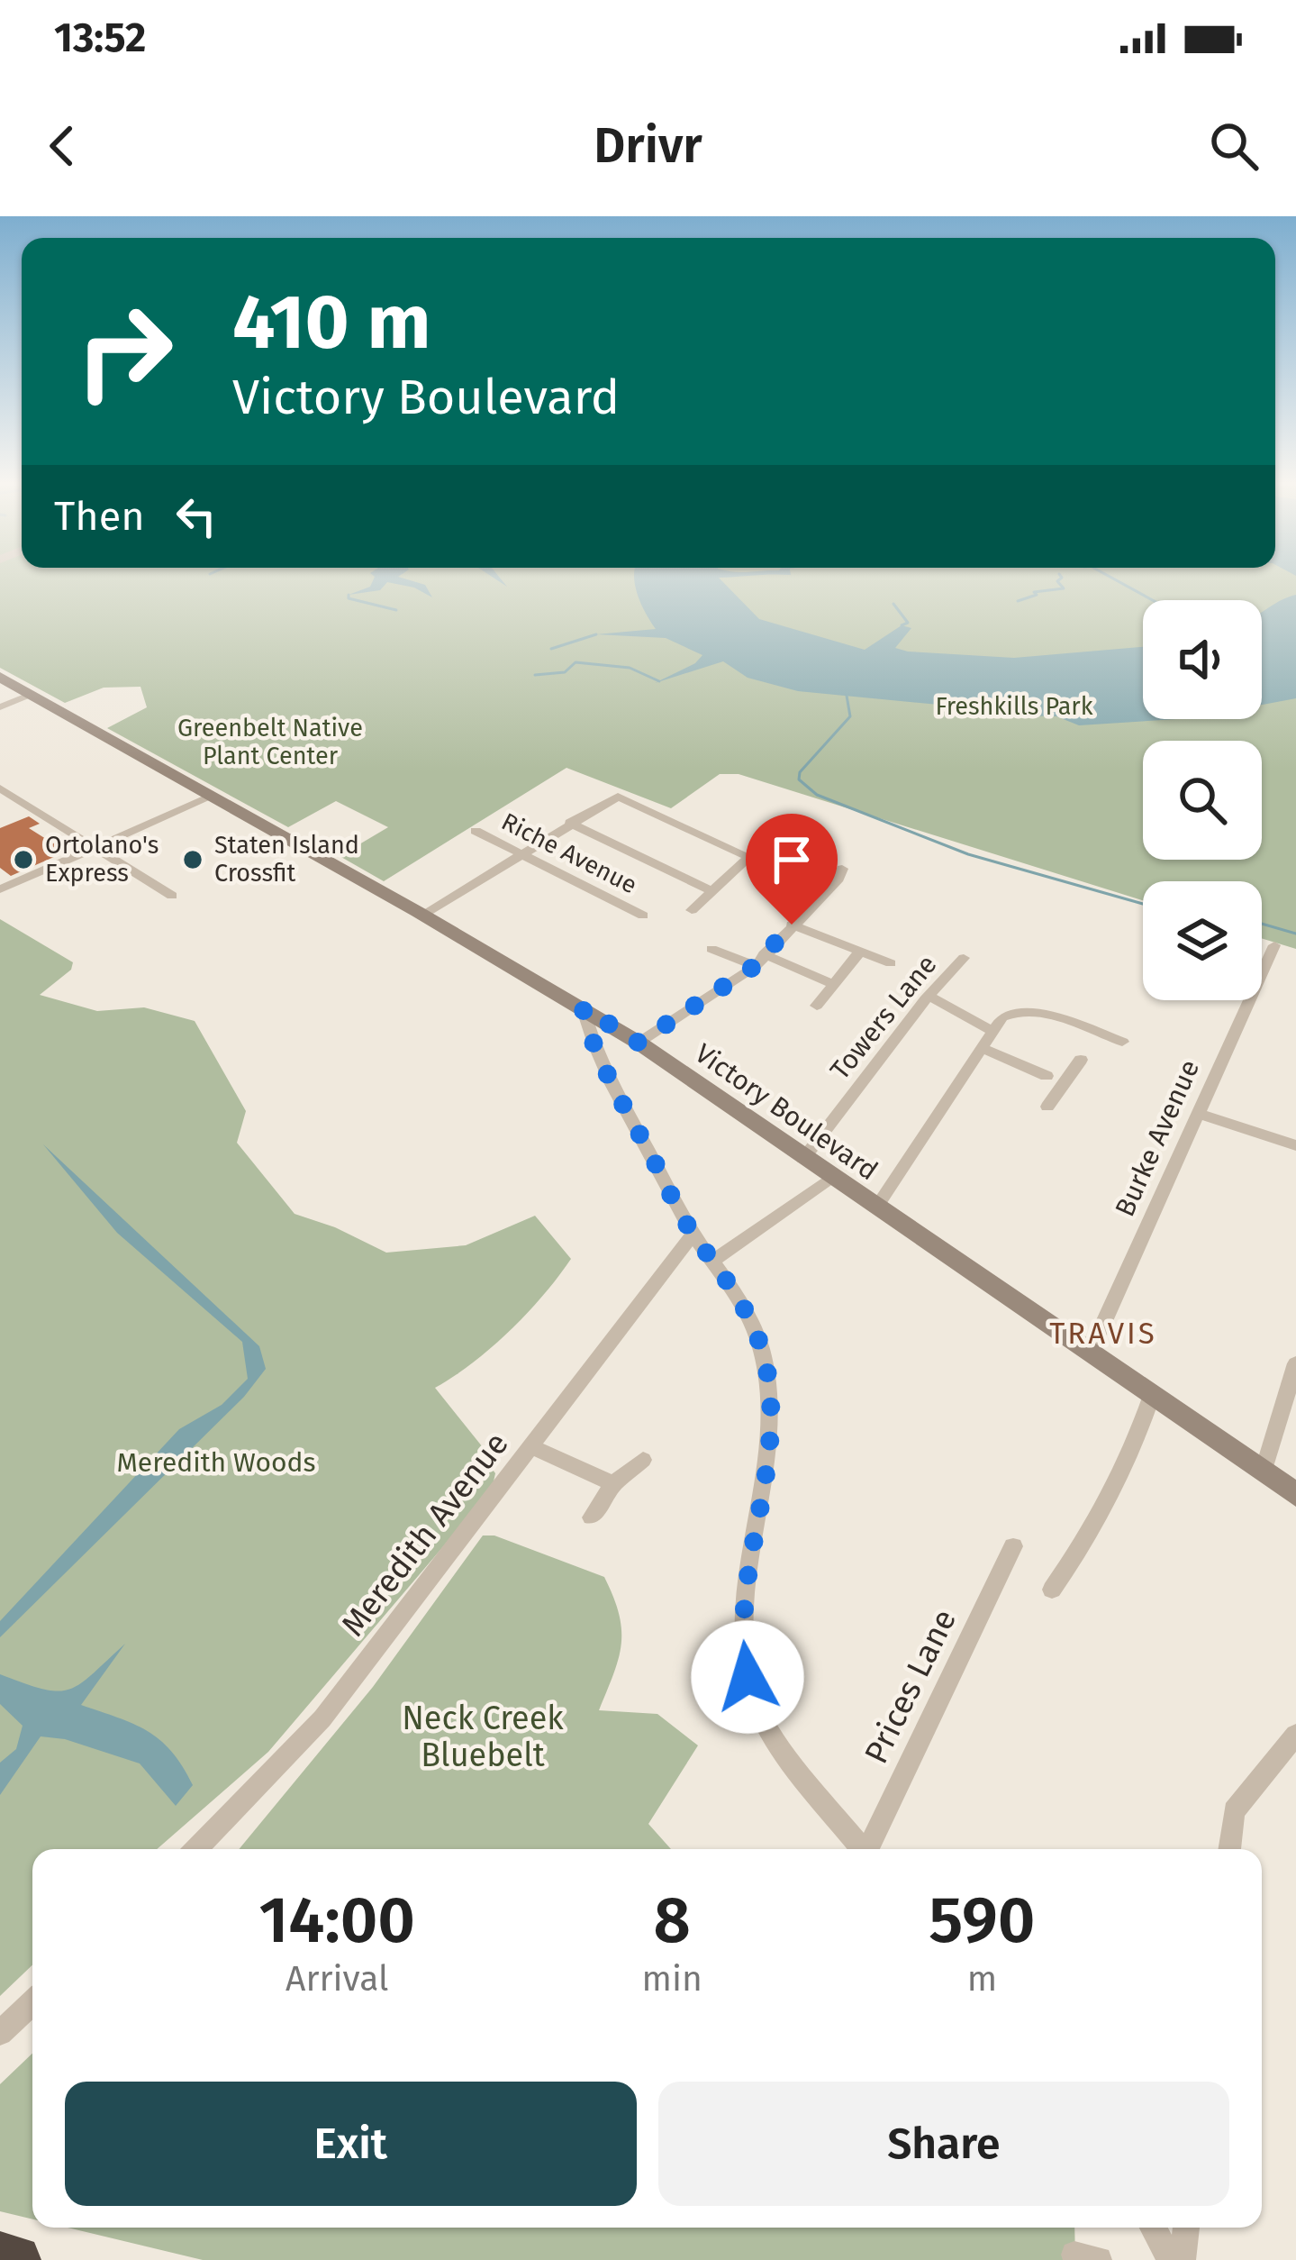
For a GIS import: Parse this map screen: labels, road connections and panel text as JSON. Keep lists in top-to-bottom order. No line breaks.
{"streets":{"main road":["Victory Boulevard"],"street":["Riche Avenue","Towers Lane","Burke Avenue","Meredith Avenue","Prices Lane"]},"crossings":[["Towers Lane","Victory Boulevard"],["Victory Boulevard","Burke Avenue"]],"districts":["TRAVIS"],"parks":["Freshkills Park","Greenbelt Native Plant Center","Meredith Woods","Neck Creek Bluebelt"],"places":["Ortolano's Express","Staten Island Crossfit"],"page":{"status":"13:52","header":"Drivr","turn":["410 m","Victory Boulevard"],"then":"Then","eta":["14:00","Arrival","8","min","590","m"],"buttons":["Exit","Share"]}}
